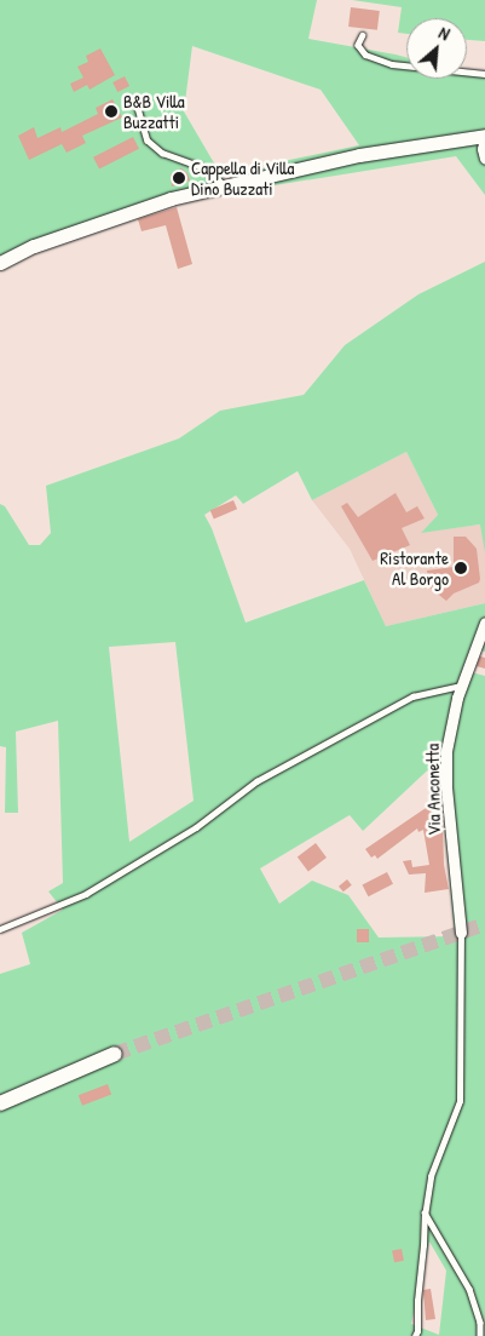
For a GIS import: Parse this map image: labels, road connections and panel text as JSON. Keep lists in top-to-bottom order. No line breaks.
{"streets":{"street":["Via Anconetta"]},"places":["B&B Villa Buzzatti","Cappella di Villa Dino Buzzati","Ristorante Al Borgo"],"north":"top right"}
